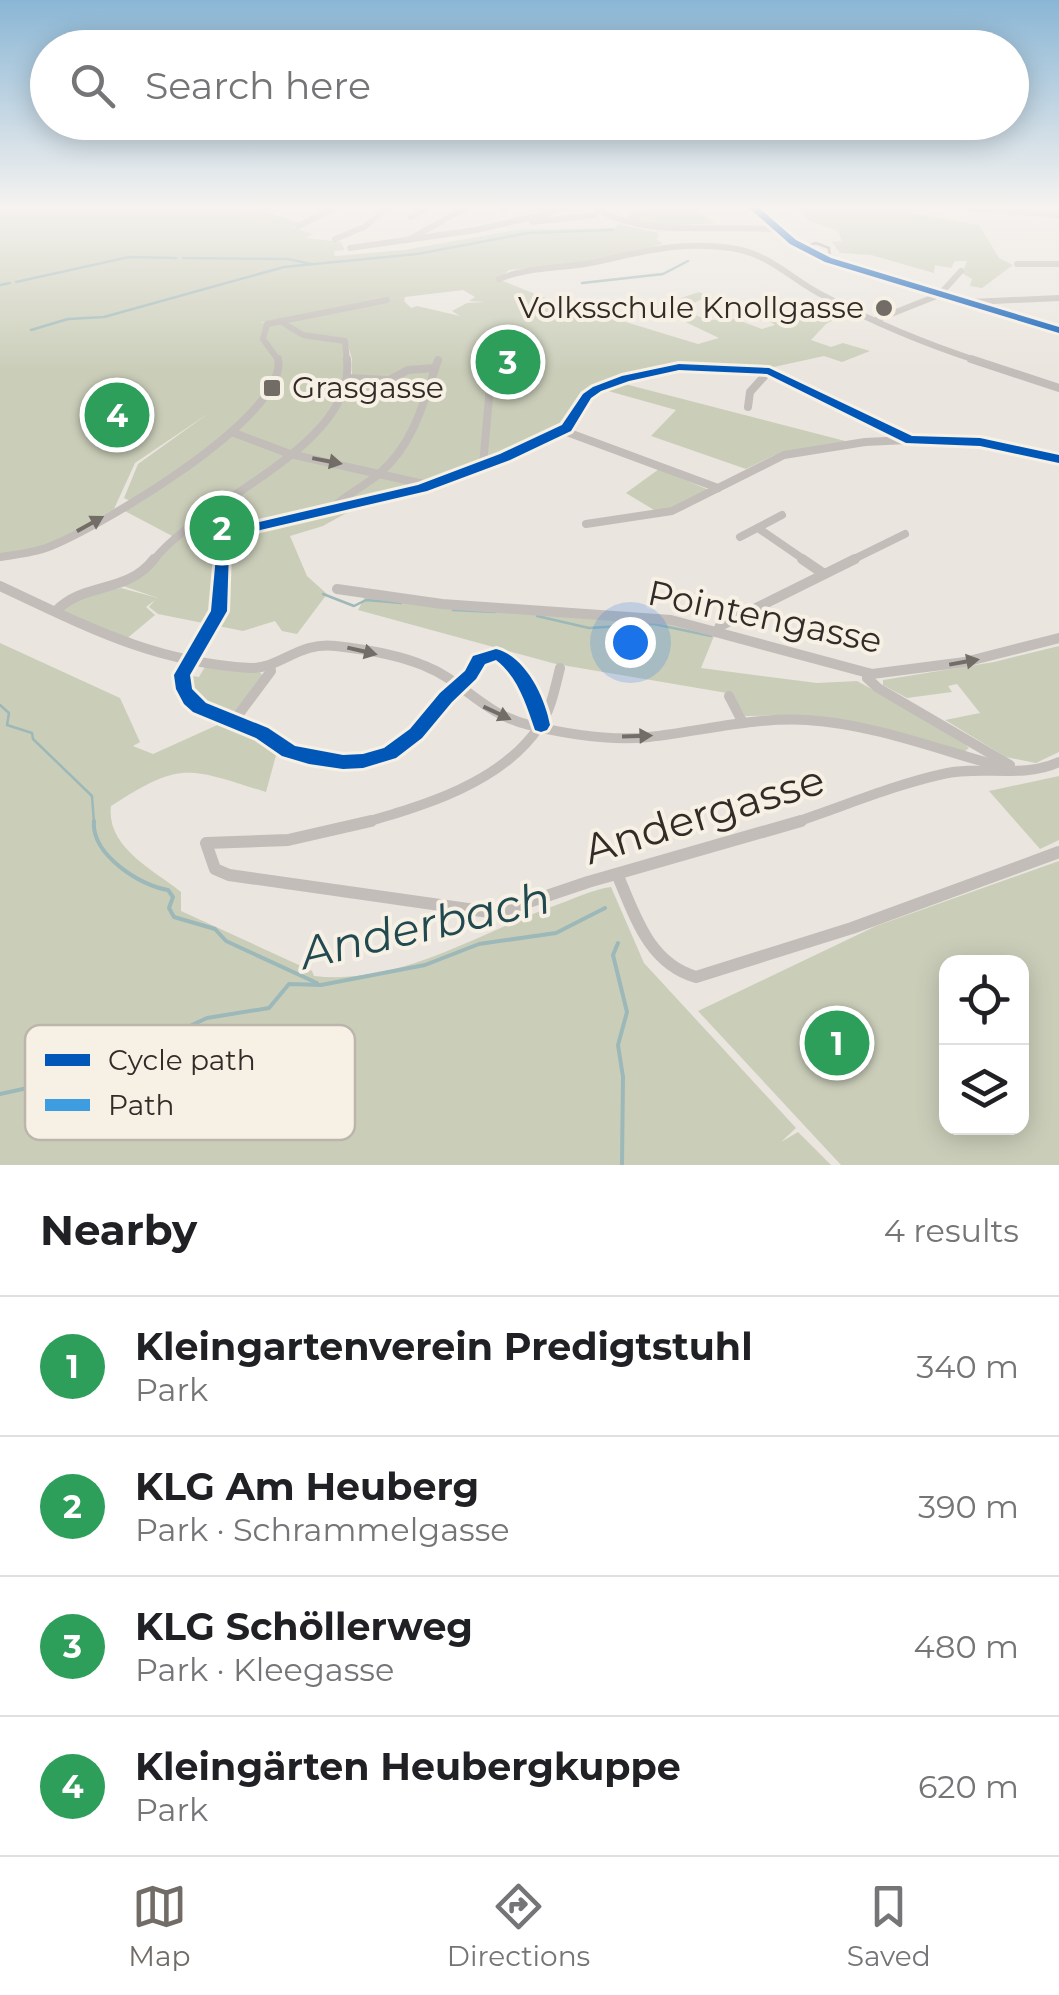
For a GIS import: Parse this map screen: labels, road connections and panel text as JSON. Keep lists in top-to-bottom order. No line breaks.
{"streets":{"street":["Pointengasse","Andergasse"]},"water":["Anderbach"],"places":{"other":["Volksschule Knollgasse"],"transit":["Grasgasse"]},"legend":["Cycle path","Path"],"page":{"search":"Search here","pins":["3","4","2","1"],"heading":["Nearby","4 results"],"list":[{"mark":"1","name":"Kleingartenverein Predigtstuhl","note":"Park","value":"340 m"},{"mark":"2","name":"KLG Am Heuberg","note":"Park · Schrammelgasse","value":"390 m"},{"mark":"3","name":"KLG Schöllerweg","note":"Park · Kleegasse","value":"480 m"},{"mark":"4","name":"Kleingärten Heubergkuppe","note":"Park","value":"620 m"}],"nav":["Map","Directions","Saved"]}}
